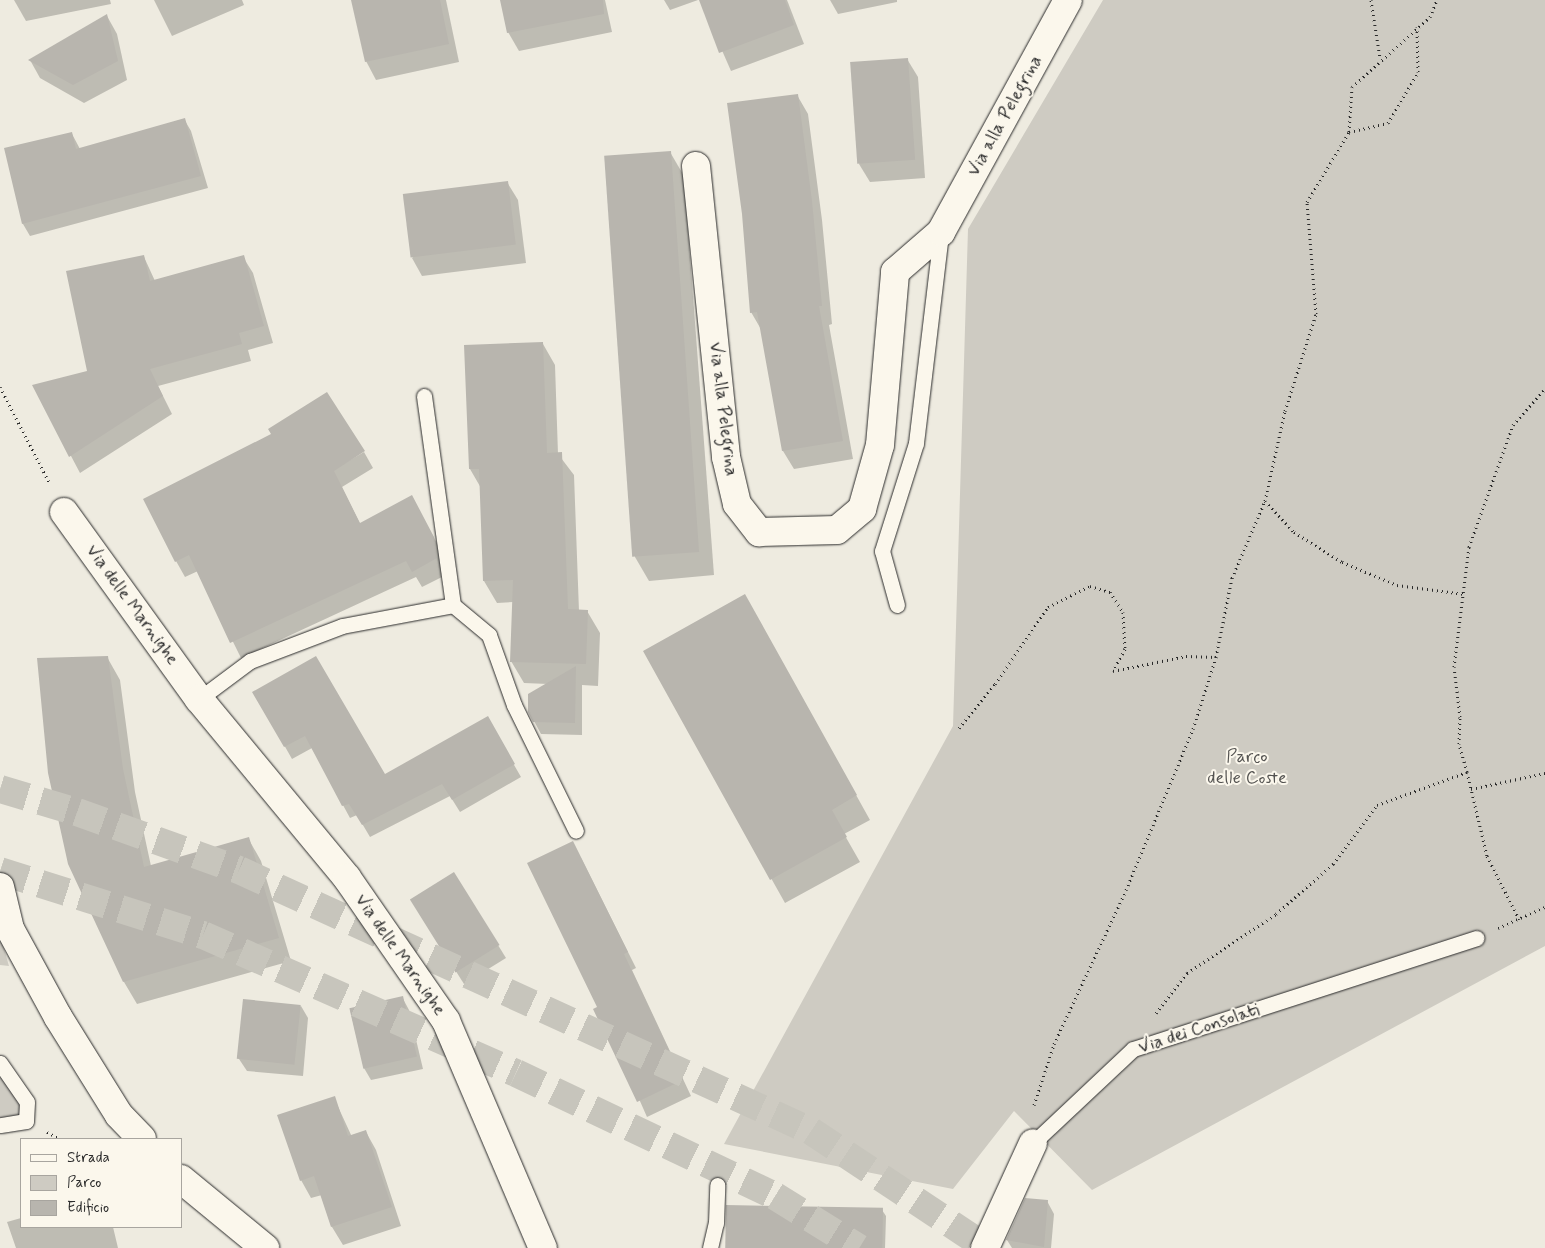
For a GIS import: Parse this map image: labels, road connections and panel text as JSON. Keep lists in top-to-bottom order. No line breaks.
{"streets":{"street":["Via alla Pelegrina","Via delle Marnighe","Via dei Consolati"]},"parks":["Parco delle Coste"],"legend":["Strada","Parco","Edificio"]}
